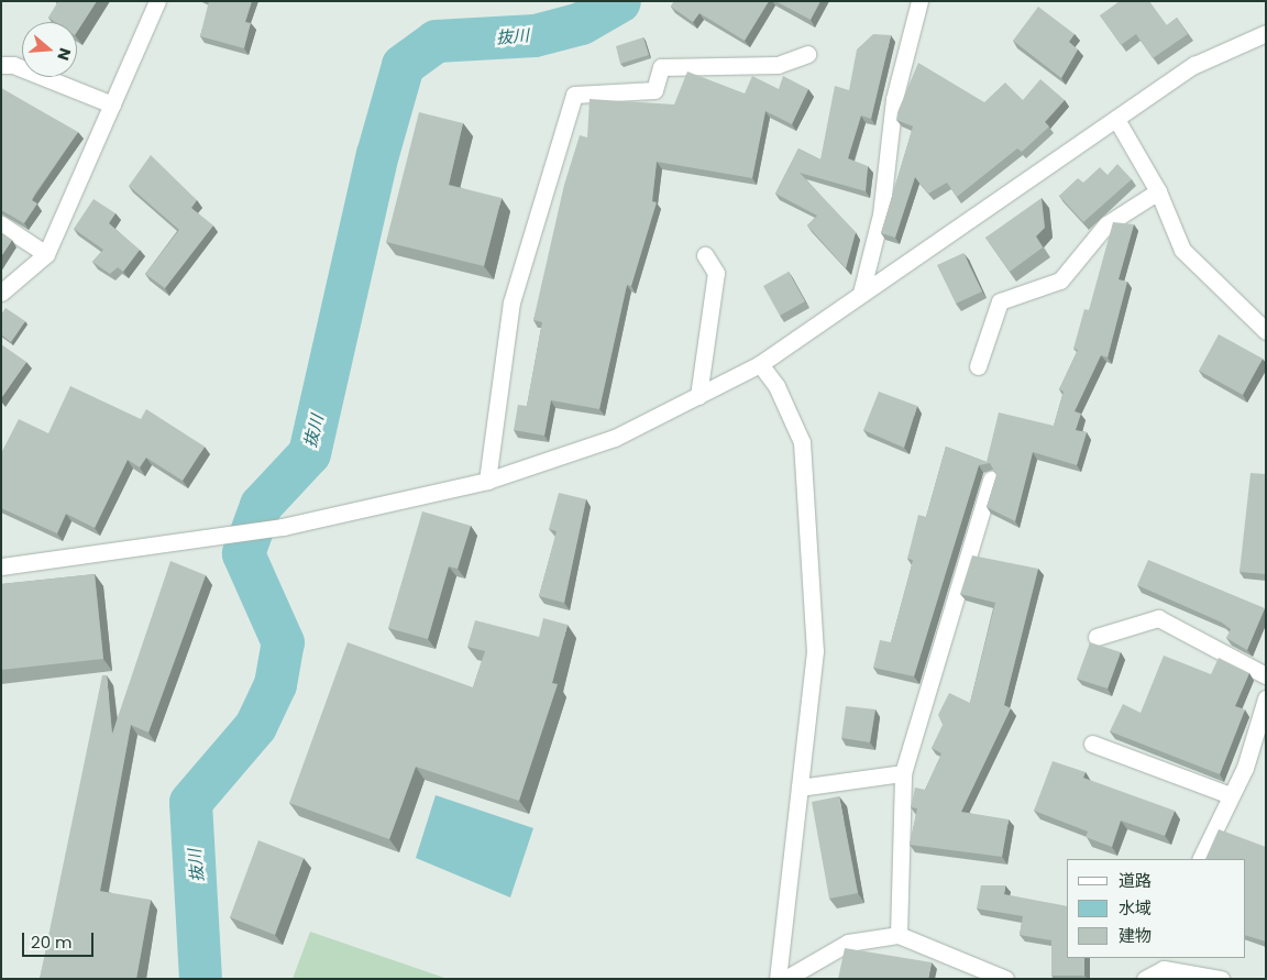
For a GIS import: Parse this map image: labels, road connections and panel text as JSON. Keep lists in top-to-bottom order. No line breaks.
{"water":["抜川"],"legend":["道路","水域","建物"],"scale_bar":"20 m","north":"right"}
